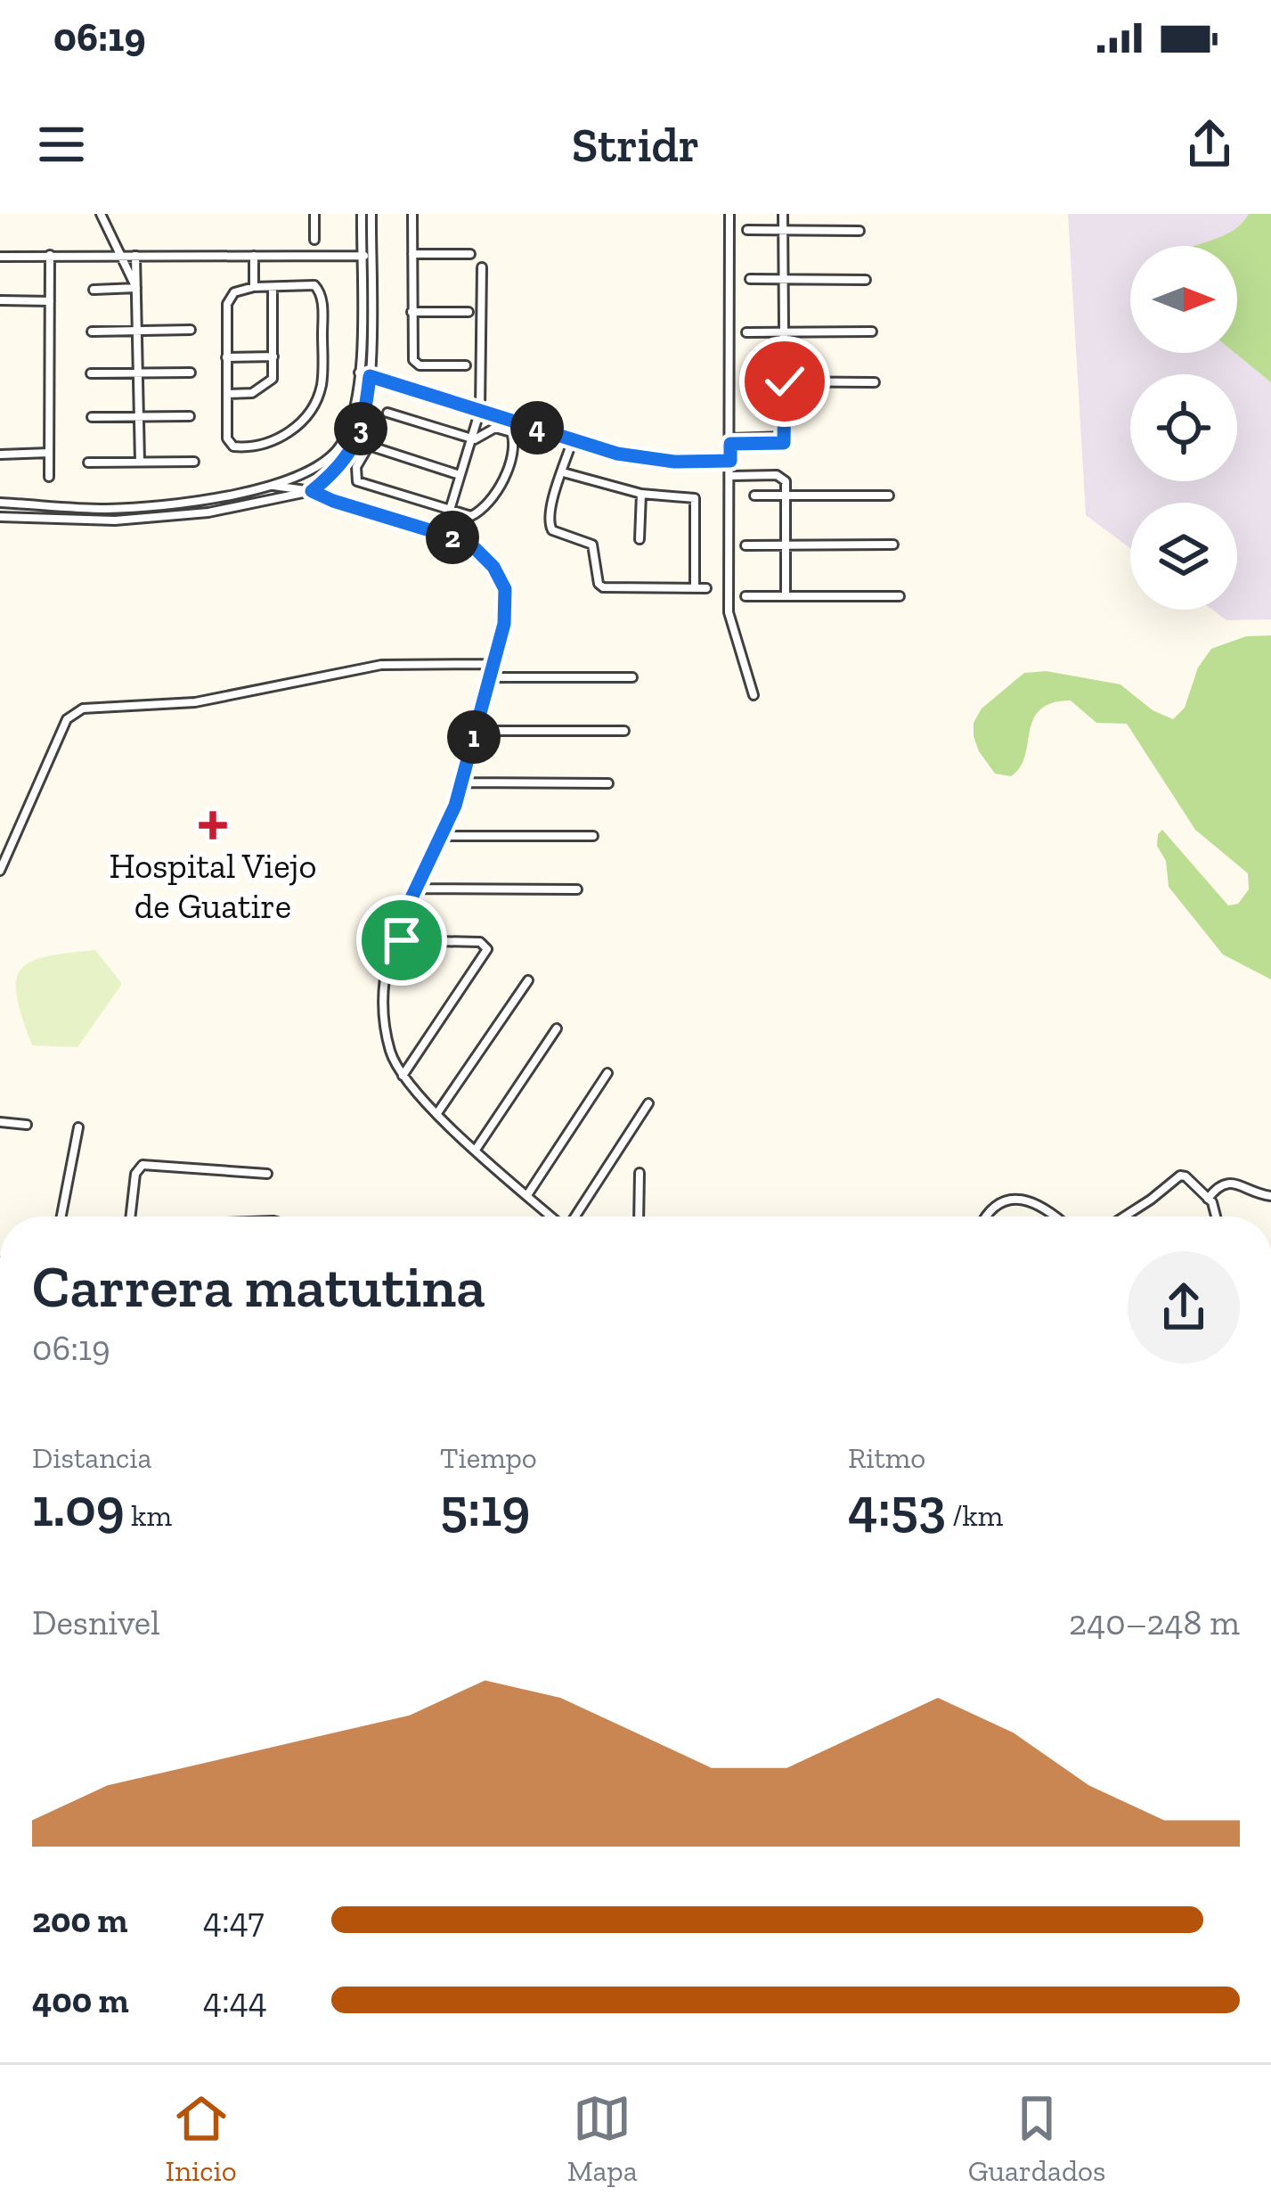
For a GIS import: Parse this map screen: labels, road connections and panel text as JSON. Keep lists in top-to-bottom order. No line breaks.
{"places":{"health":["Hospital Viejo de Guatire"]},"north":"right","page":{"status":"06:19","header":"Stridr","pins":["4","3","2","1"],"heading":["Carrera matutina","06:19"],"stats":[["Distancia","1.09 km"],["Tiempo","5:19"],["Ritmo","4:53 /km"]],"chart":["Desnivel","240–248 m"],"list":[{"name":"200 m","note":"4:47"},{"name":"400 m","note":"4:44"}],"tabs":["Inicio","Mapa","Guardados"]}}
